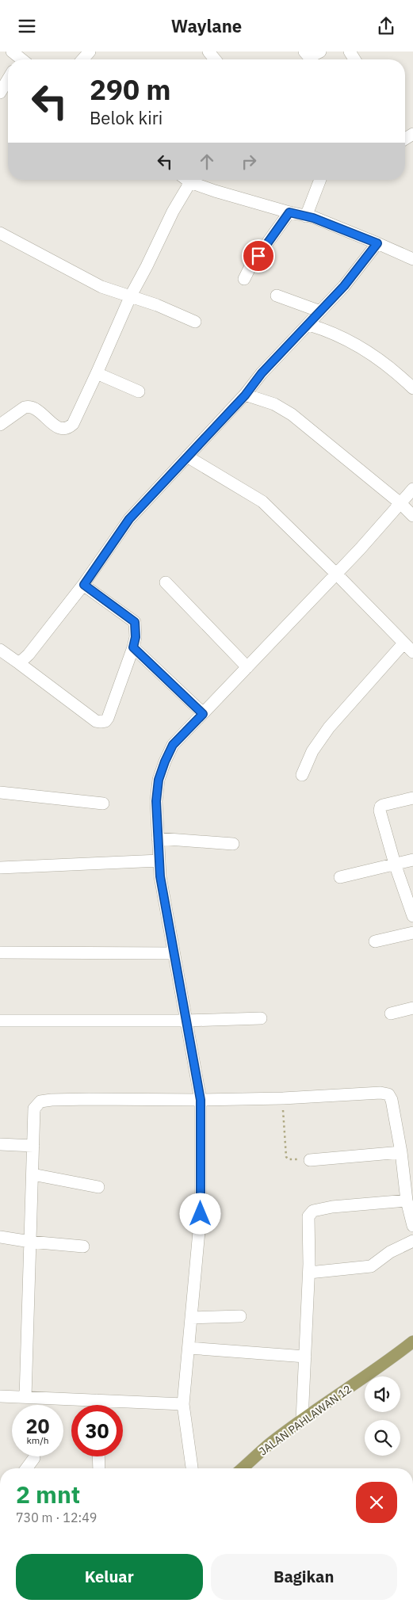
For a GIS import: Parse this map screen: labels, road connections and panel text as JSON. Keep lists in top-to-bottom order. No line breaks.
{"streets":{"main road":["JALAN PAHLAWAN 12"]},"page":{"header":"Waylane","turn":["290 m","Belok kiri"],"speed":"20 km/h","limit":"30","heading":["2 mnt","730 m · 12:49"],"buttons":["Keluar","Bagikan"]}}
